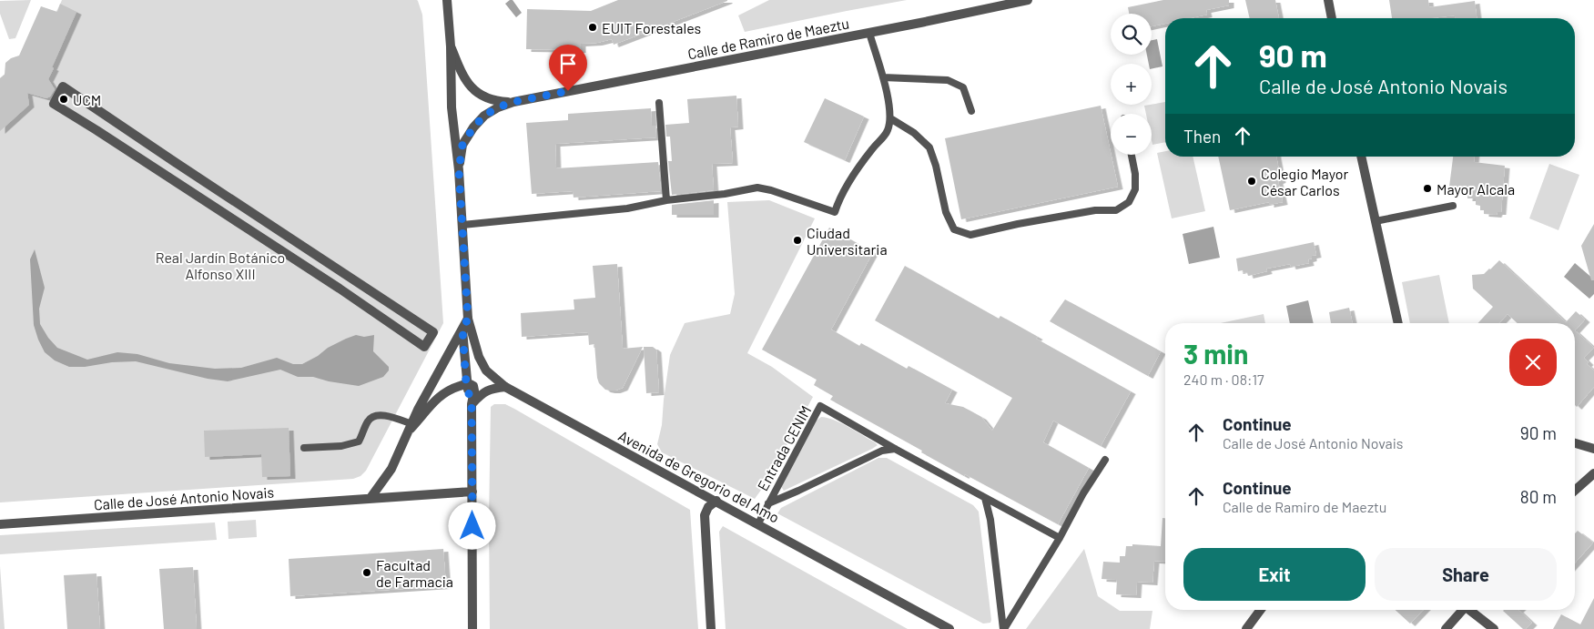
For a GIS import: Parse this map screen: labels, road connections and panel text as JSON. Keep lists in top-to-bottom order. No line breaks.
{"streets":{"street":["Calle de Ramiro de Maeztu","Avenida de Gregorio del Amo","Calle de José Antonio Novais"],"lane":["Entrada CENIM"]},"crossings":[["Entrada CENIM","Avenida de Gregorio del Amo"]],"parks":["Real Jardín Botánico Alfonso XIII"],"places":["EUIT Forestales","UCM","Colegio Mayor César Carlos","Mayor Alcala","Ciudad Universitaria","Facultad de Farmacia"],"page":{"map_buttons":["+","−"],"turn":["90 m","Calle de José Antonio Novais"],"then":"Then","heading":["3 min","240 m · 08:17"],"list":[{"name":"Continue","note":"Calle de José Antonio Novais","value":"90 m"},{"name":"Continue","note":"Calle de Ramiro de Maeztu","value":"80 m"}],"buttons":["Exit","Share"]}}
